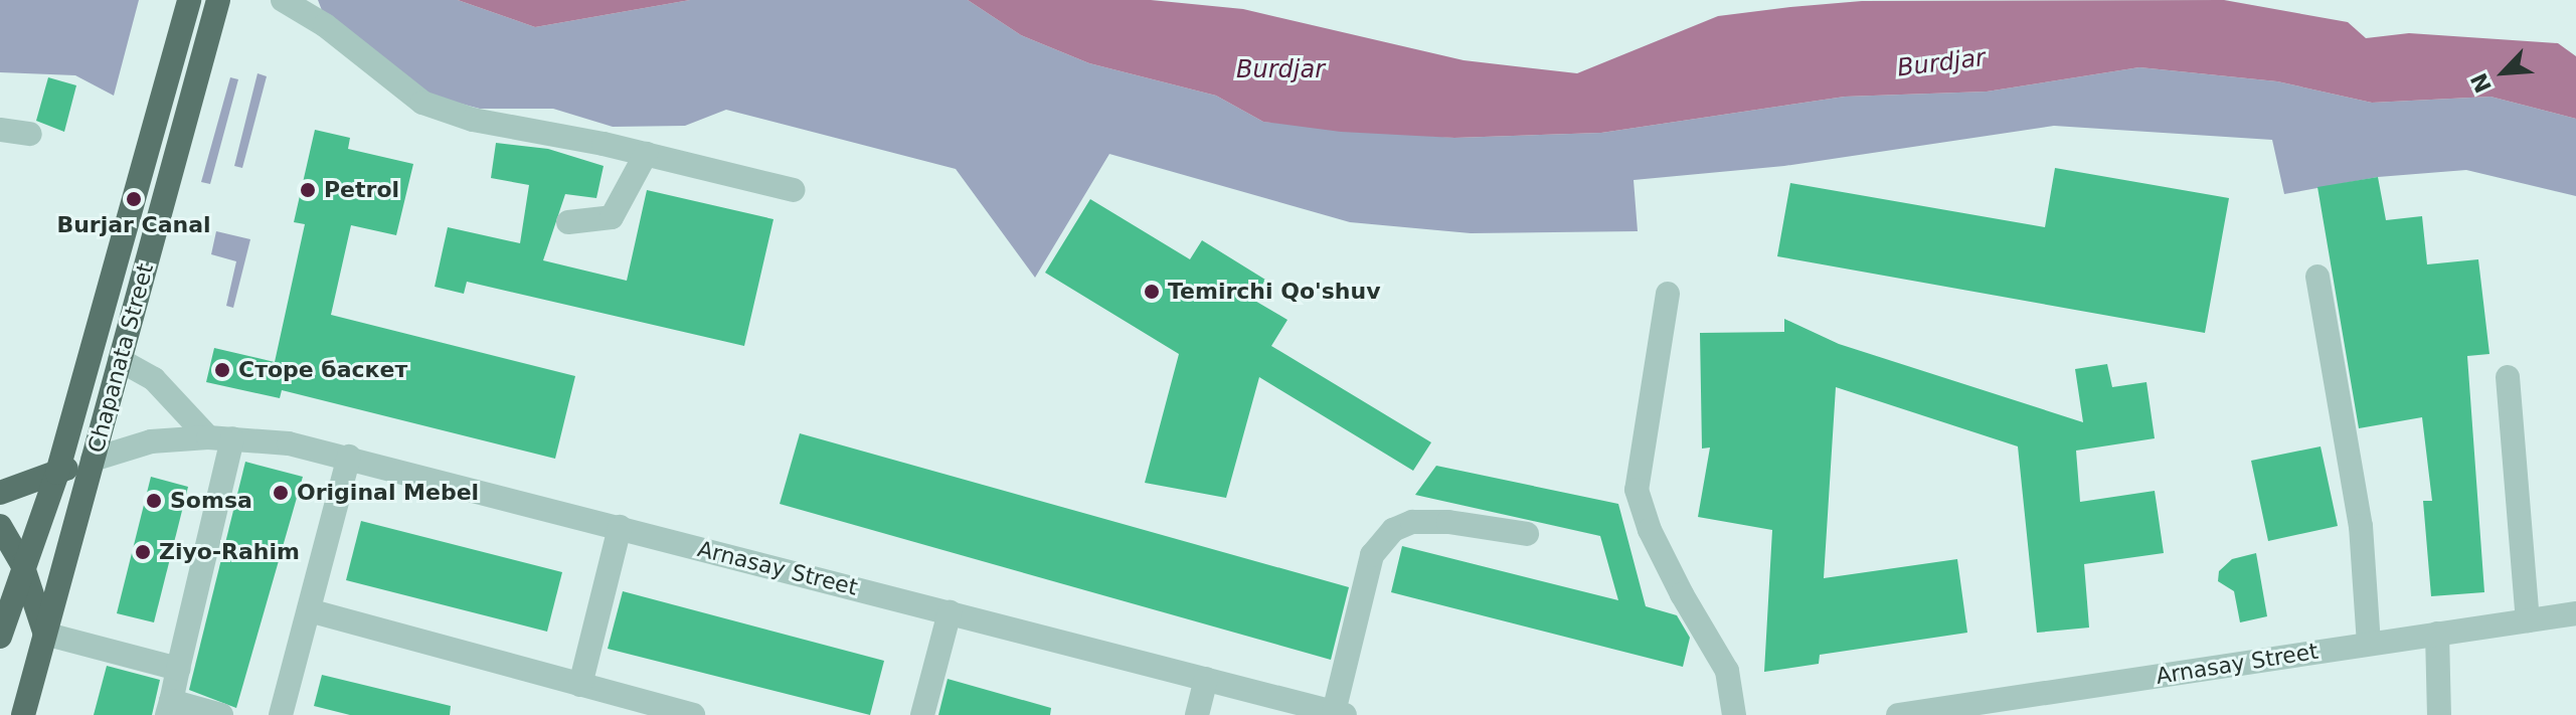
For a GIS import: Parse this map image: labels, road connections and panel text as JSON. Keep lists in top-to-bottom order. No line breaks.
{"streets":{"main road":["Chapanata Street","Arnasay Street"]},"crossings":[["Chapanata Street","Arnasay Street"]],"water":["Burdjar"],"places":["Petrol","Burjar Canal","Temirchi Qo'shuv","Сторе баскет","Original Mebel","Somsa","Ziyo-Rahim"],"north":"bottom left"}
